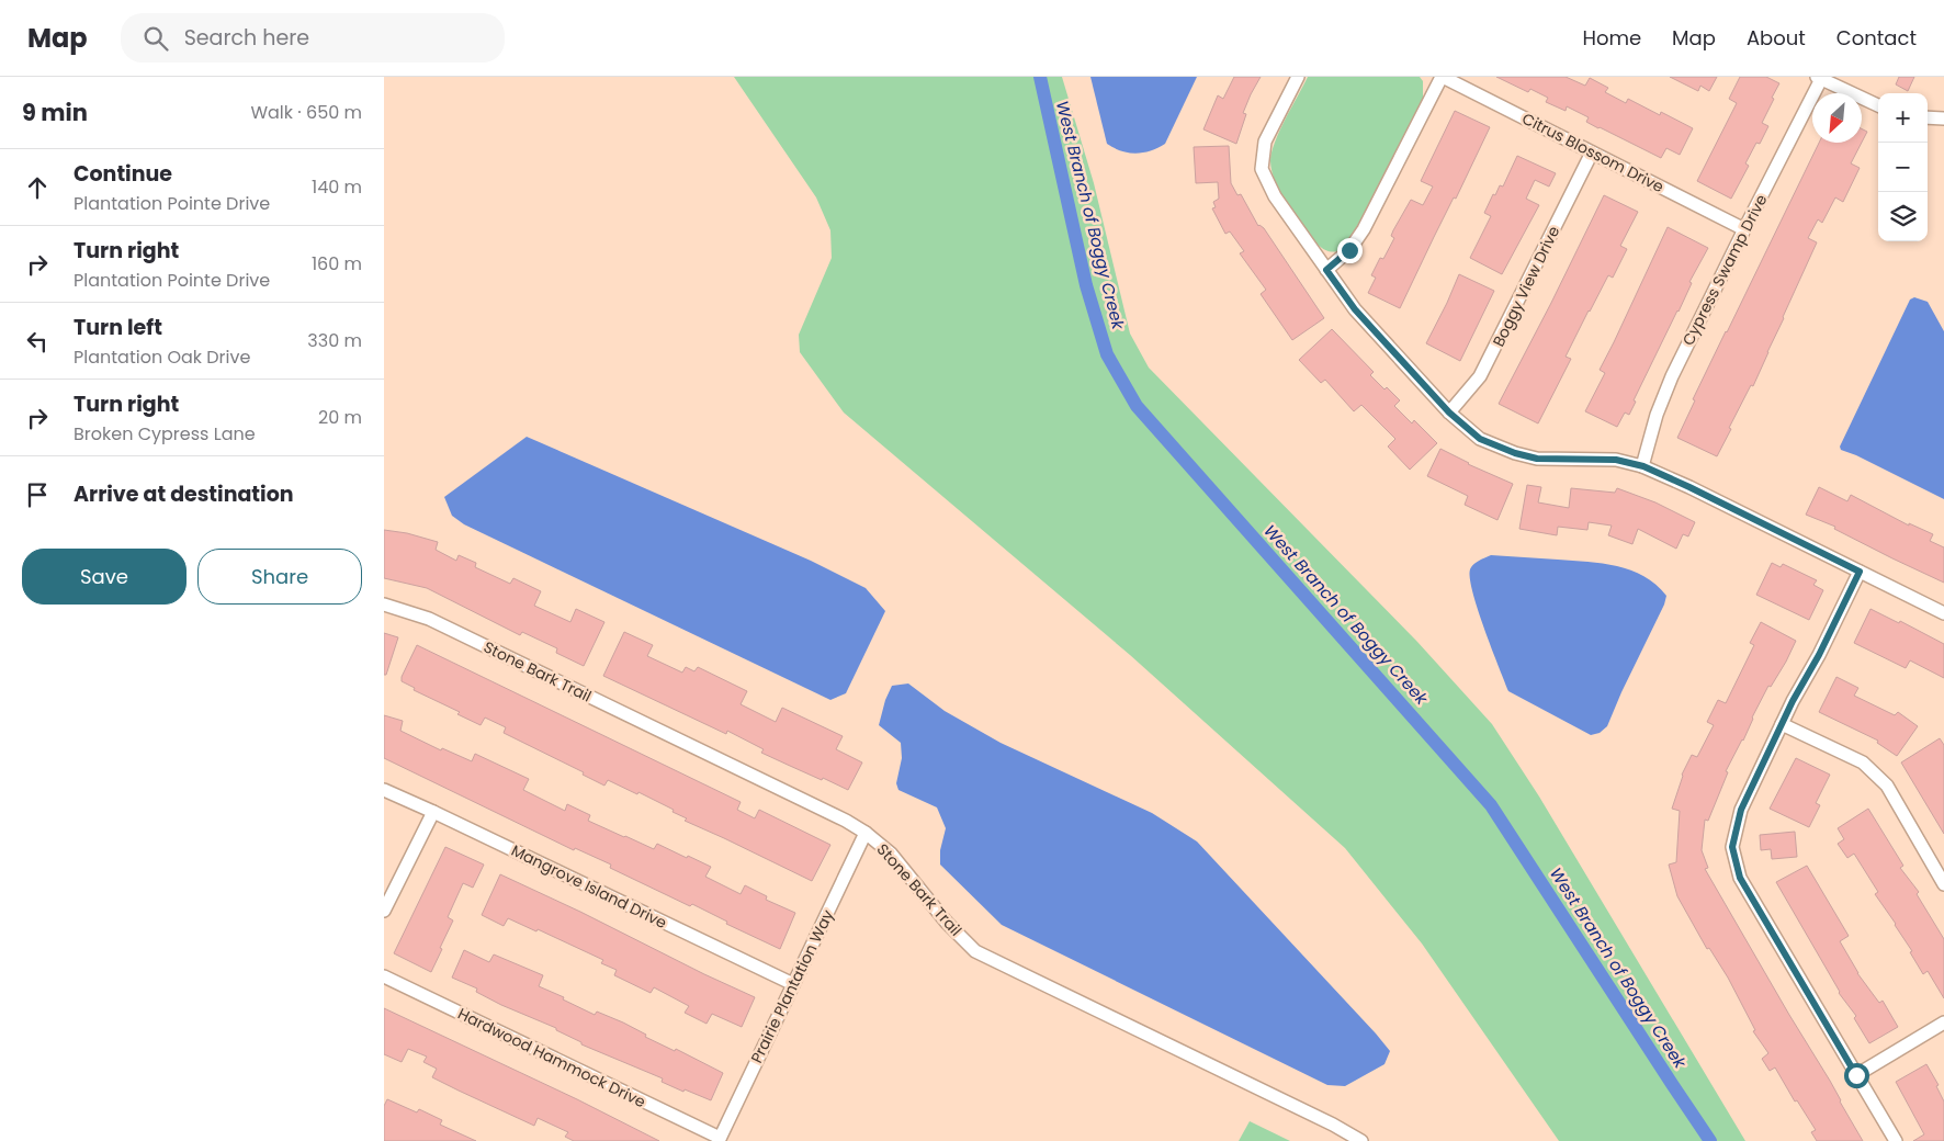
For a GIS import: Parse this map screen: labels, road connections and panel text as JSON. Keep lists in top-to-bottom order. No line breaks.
{"streets":{"street":["Citrus Blossom Drive","Cypress Swamp Drive","Boggy View Drive","Stone Bark Trail","Mangrove Island Drive","Prairie Plantation Way","Hardwood Hammock Drive"]},"crossings":[["Citrus Blossom Drive","Cypress Swamp Drive"],["Citrus Blossom Drive","Boggy View Drive"],["Stone Bark Trail","Prairie Plantation Way"],["Mangrove Island Drive","Prairie Plantation Way"],["Prairie Plantation Way","Hardwood Hammock Drive"]],"water":["West Branch of Boggy Creek"],"north":"bottom left","page":{"header":"Map","search":"Search here","nav":["Home","Map","About","Contact"],"heading":["9 min","Walk · 650 m"],"map_buttons":["+","−"],"list":[["Continue","Plantation Pointe Drive","140 m"],["Turn right","Plantation Pointe Drive","160 m"],["Turn left","Plantation Oak Drive","330 m"],["Turn right","Broken Cypress Lane","20 m"],"Arrive at destination"],"buttons":["Save","Share"]}}
